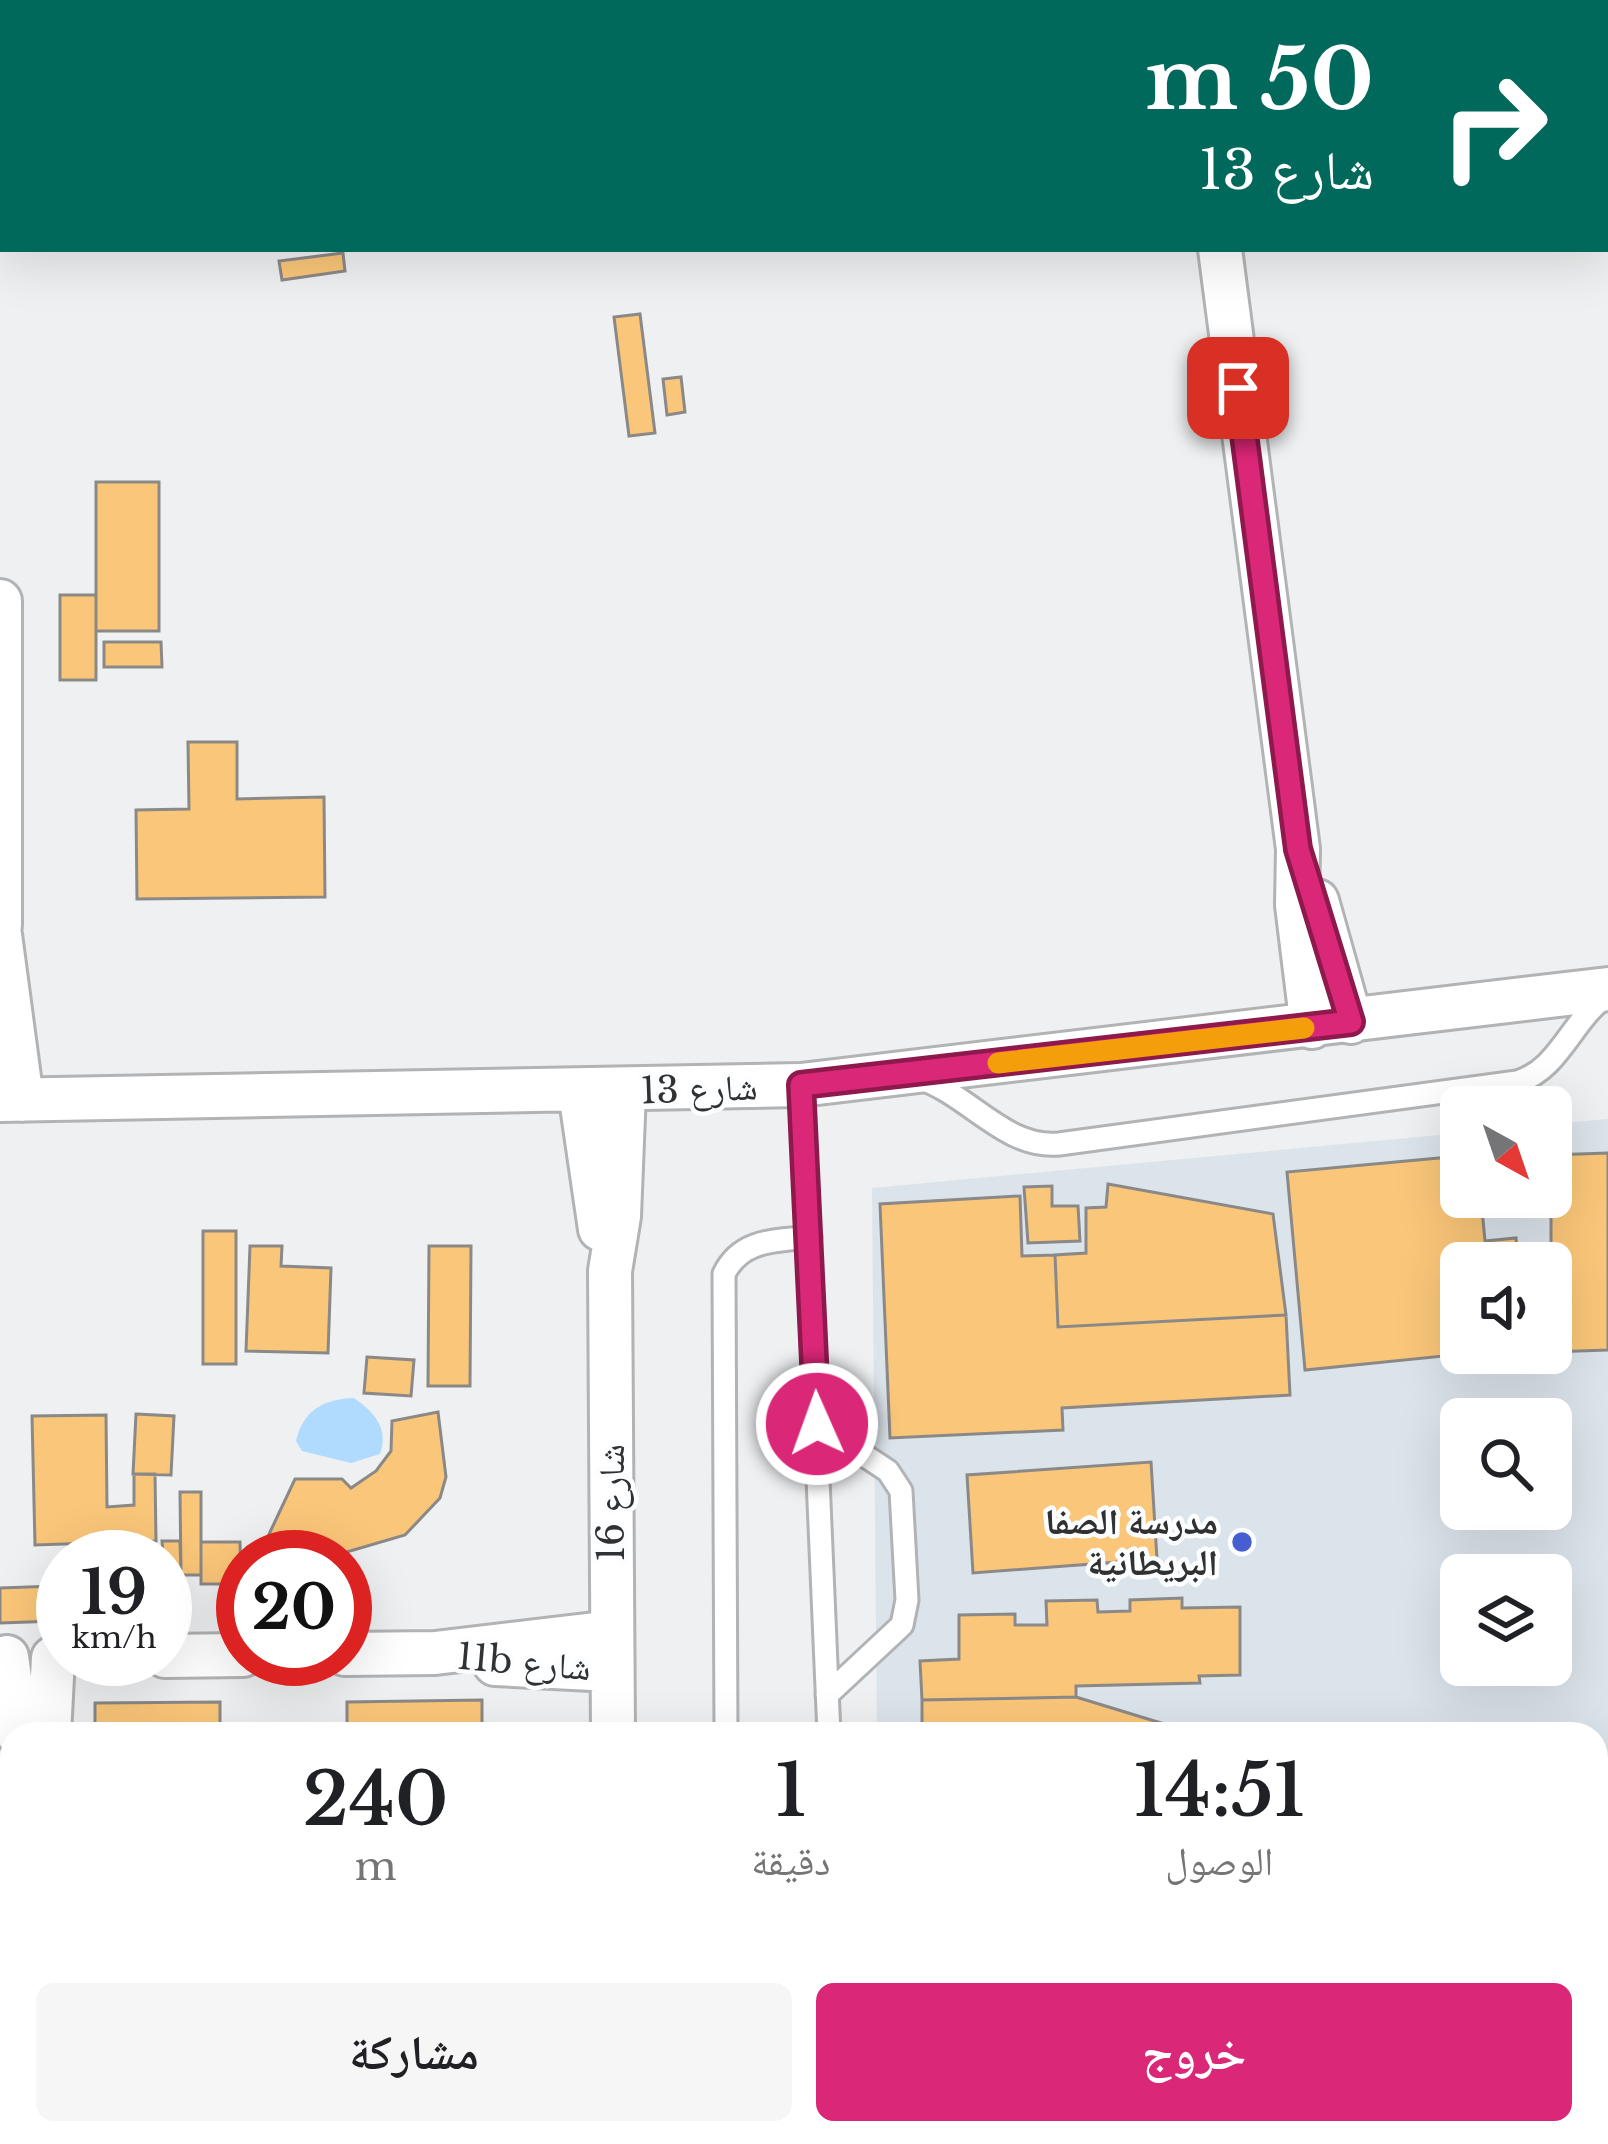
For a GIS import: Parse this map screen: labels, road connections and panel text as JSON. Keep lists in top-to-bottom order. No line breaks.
{"streets":{"street":["شارع 13","شارع 16","11b شارع"]},"crossings":[["شارع 13","شارع 16"],["شارع 16","11b شارع"]],"places":["مدرسة الصفا البريطانية"],"north":"bottom right","page":{"turn":["50 m","شارع 13"],"speed":"19 km/h","limit":"20","eta":["14:51","الوصول","1","دقيقة","240","m"],"buttons":["خروج","مشاركة"]}}
